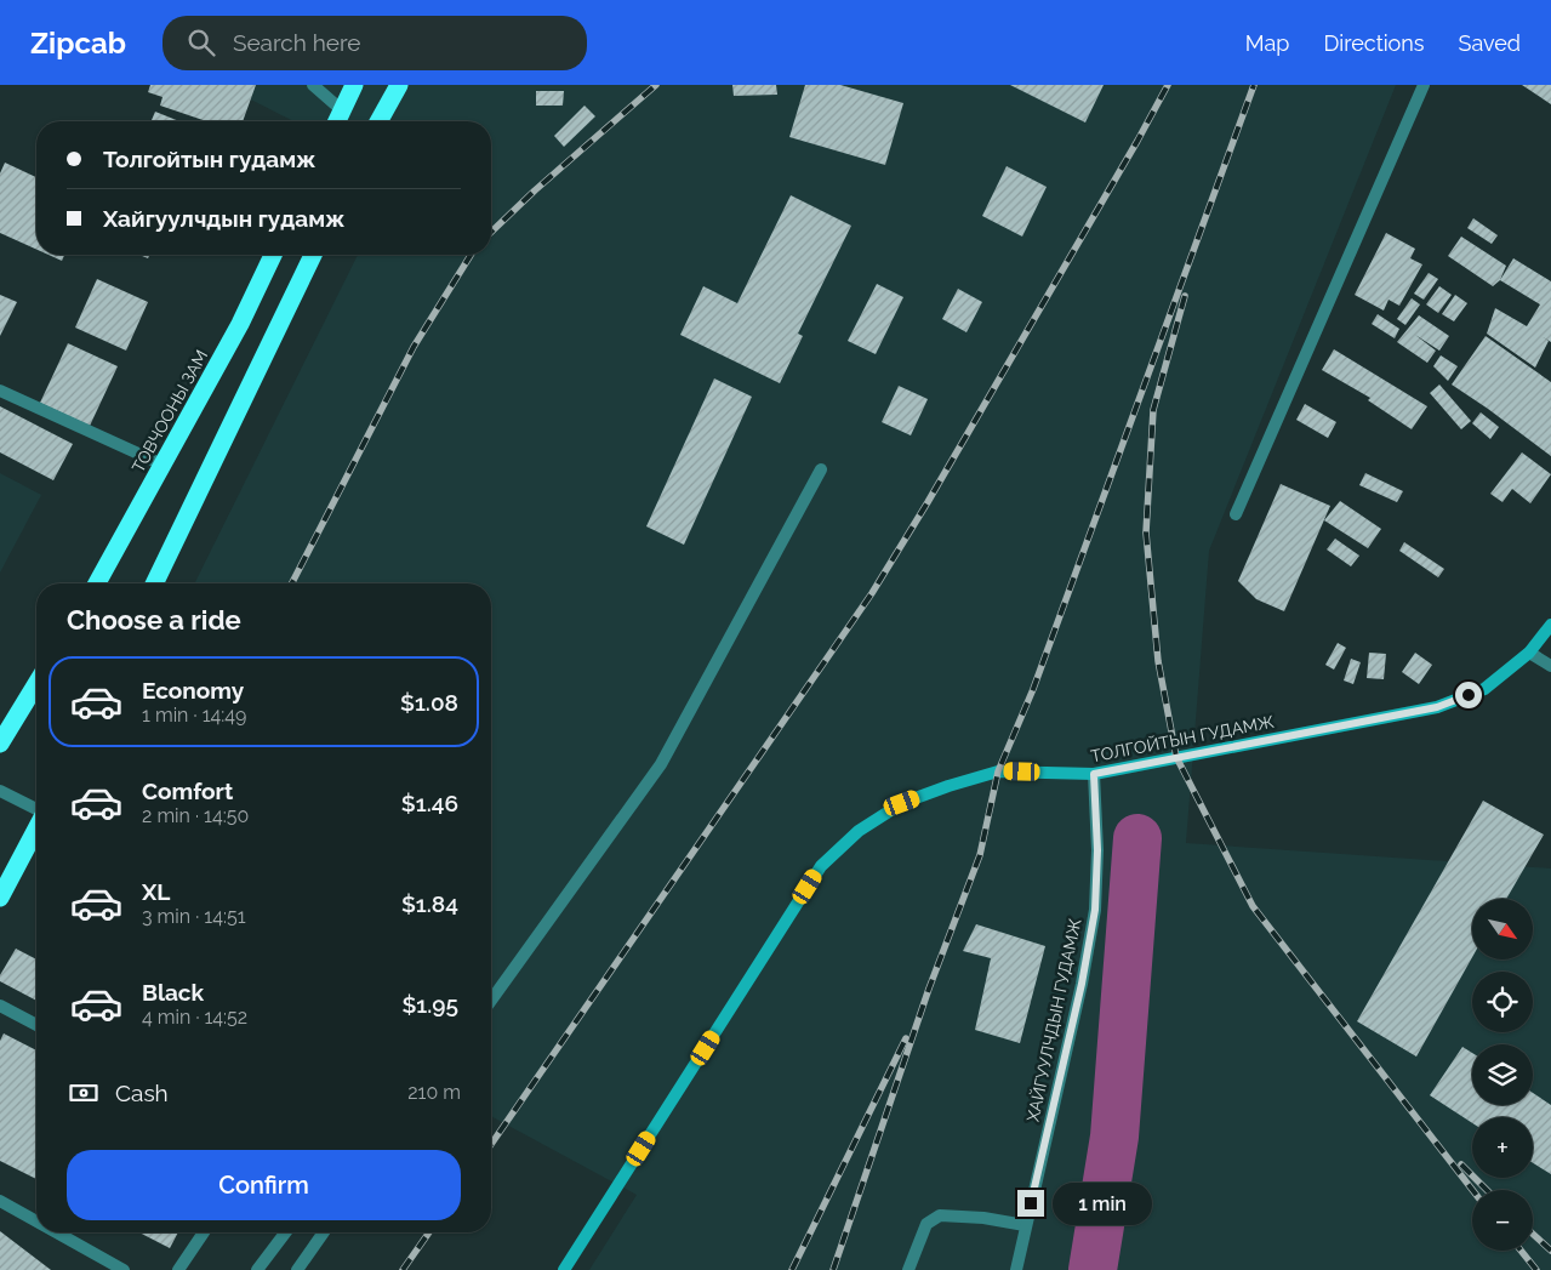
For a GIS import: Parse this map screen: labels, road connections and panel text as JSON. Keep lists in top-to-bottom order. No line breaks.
{"streets":{"highway":["ТОВЧООНЫ ЗАМ"],"main road":["ТОЛГОЙТЫН ГУДАМЖ"],"street":["ХАЙГУУЛЧДЫН ГУДАМЖ"]},"crossings":[["ТОЛГОЙТЫН ГУДАМЖ","ХАЙГУУЛЧДЫН ГУДАМЖ"]],"north":"bottom right","page":{"header":"Zipcab","search":"Search here","nav":["Map","Directions","Saved"],"banner":["Толгойтын гудамж","Хайгуулчдын гудамж"],"heading":"Choose a ride","list":[{"name":"Economy","note":"1 min · 14:49","value":"$1.08"},{"name":"Comfort","note":"2 min · 14:50","value":"$1.46"},{"name":"XL","note":"3 min · 14:51","value":"$1.84"},{"name":"Black","note":"4 min · 14:52","value":"$1.95"}],"map_buttons":["+","−"],"pay":["Cash","210 m"],"buttons":"Confirm","bubble":"1 min"}}
